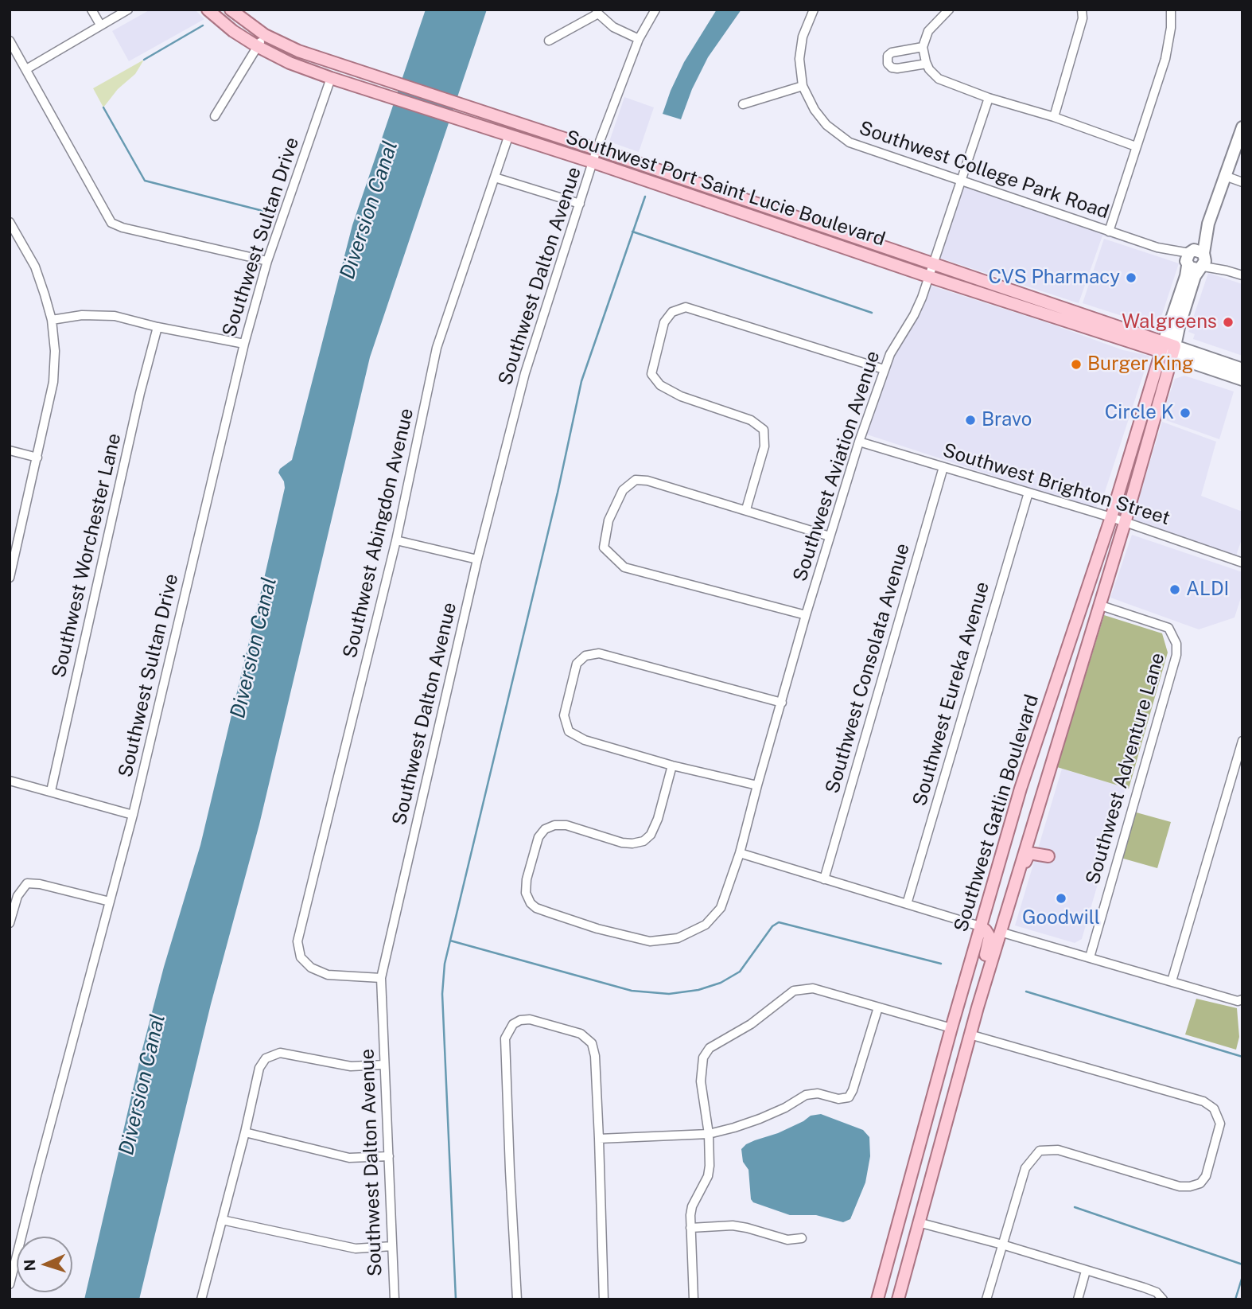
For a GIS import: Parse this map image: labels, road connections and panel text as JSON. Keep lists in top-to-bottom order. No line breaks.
{"streets":{"main road":["Southwest Port Saint Lucie Boulevard","Southwest Gatlin Boulevard"],"street":["Southwest College Park Road","Southwest Sultan Drive","Southwest Dalton Avenue","Southwest Aviation Avenue","Southwest Brighton Street","Southwest Abingdon Avenue","Southwest Worchester Lane","Southwest Consolata Avenue","Southwest Eureka Avenue","Southwest Adventure Lane"]},"crossings":[["Southwest College Park Road","Southwest Aviation Avenue"],["Southwest Port Saint Lucie Boulevard","Southwest Sultan Drive"],["Southwest Port Saint Lucie Boulevard","Southwest Dalton Avenue"],["Southwest Port Saint Lucie Boulevard","Southwest Aviation Avenue"],["Southwest Port Saint Lucie Boulevard","Southwest Abingdon Avenue"],["Southwest Port Saint Lucie Boulevard","Southwest Gatlin Boulevard"],["Southwest Dalton Avenue","Southwest Abingdon Avenue"],["Southwest Aviation Avenue","Southwest Brighton Street"],["Southwest Brighton Street","Southwest Consolata Avenue"],["Southwest Brighton Street","Southwest Eureka Avenue"],["Southwest Brighton Street","Southwest Gatlin Boulevard"],["Southwest Adventure Lane","Southwest Gatlin Boulevard"]],"water":["Diversion Canal"],"places":["CVS Pharmacy","Walgreens","Burger King","Circle K","Bravo","ALDI","Goodwill"],"north":"left"}
